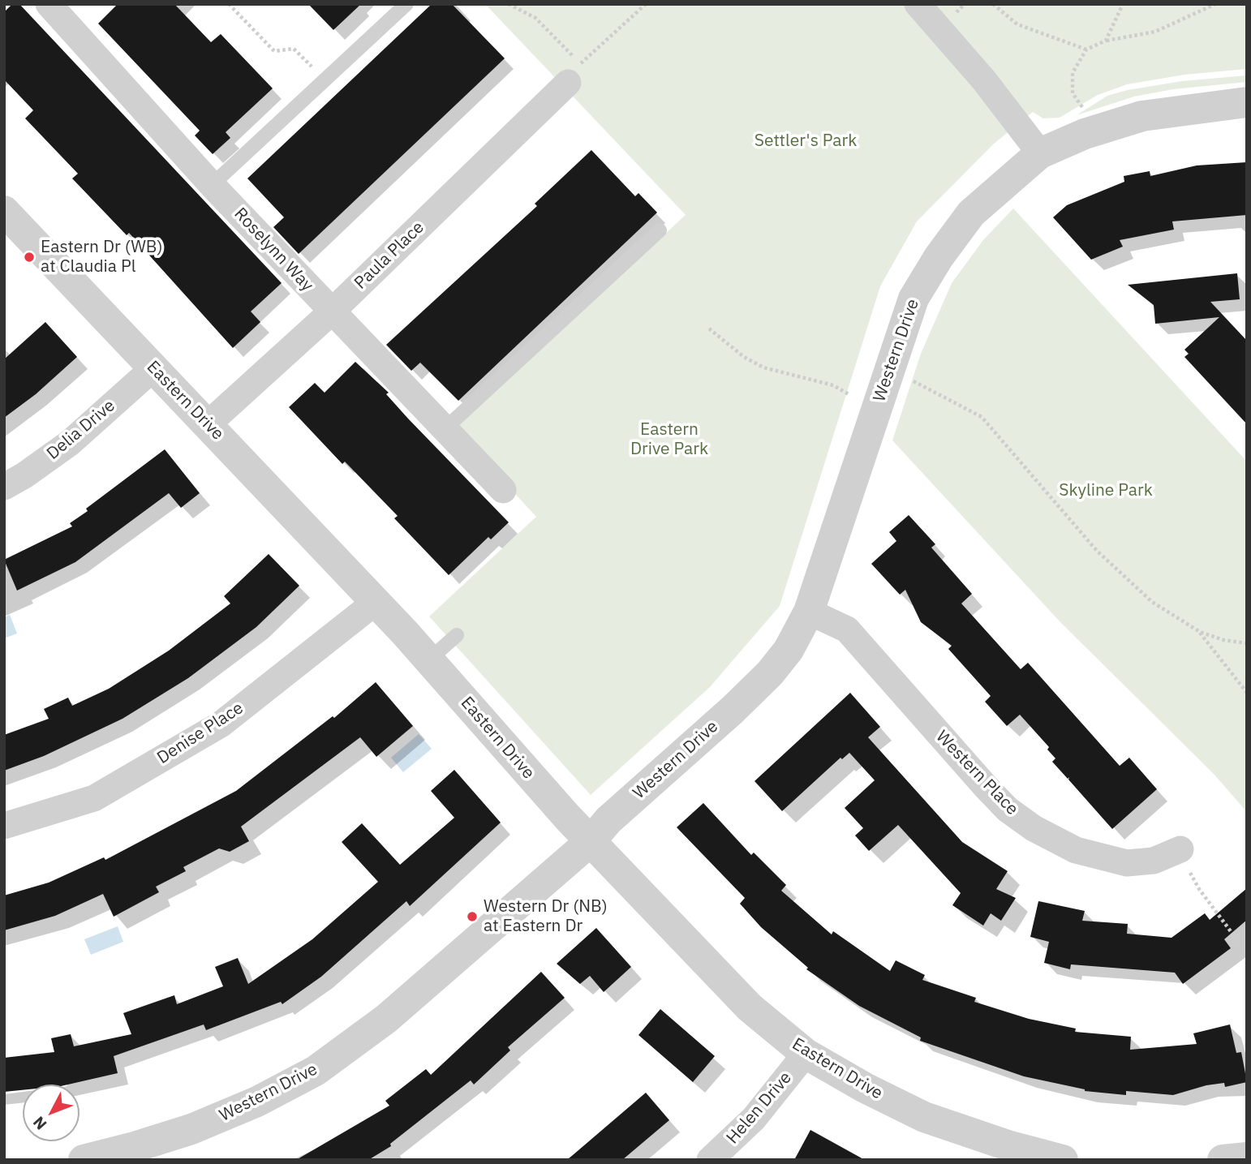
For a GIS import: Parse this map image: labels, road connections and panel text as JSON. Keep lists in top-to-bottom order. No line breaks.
{"streets":{"street":["Roselynn Way","Paula Place","Western Drive","Eastern Drive","Delia Drive","Denise Place","Western Place","Helen Drive"]},"crossings":[["Roselynn Way","Paula Place"],["Paula Place","Eastern Drive"],["Western Drive","Eastern Drive"],["Western Drive","Western Place"],["Eastern Drive","Delia Drive"],["Eastern Drive","Denise Place"],["Eastern Drive","Helen Drive"]],"parks":["Settler's Park","Eastern Drive Park","Skyline Park"],"places":["Eastern Dr (WB) at Claudia Pl","Western Dr (NB) at Eastern Dr"],"north":"bottom left"}
